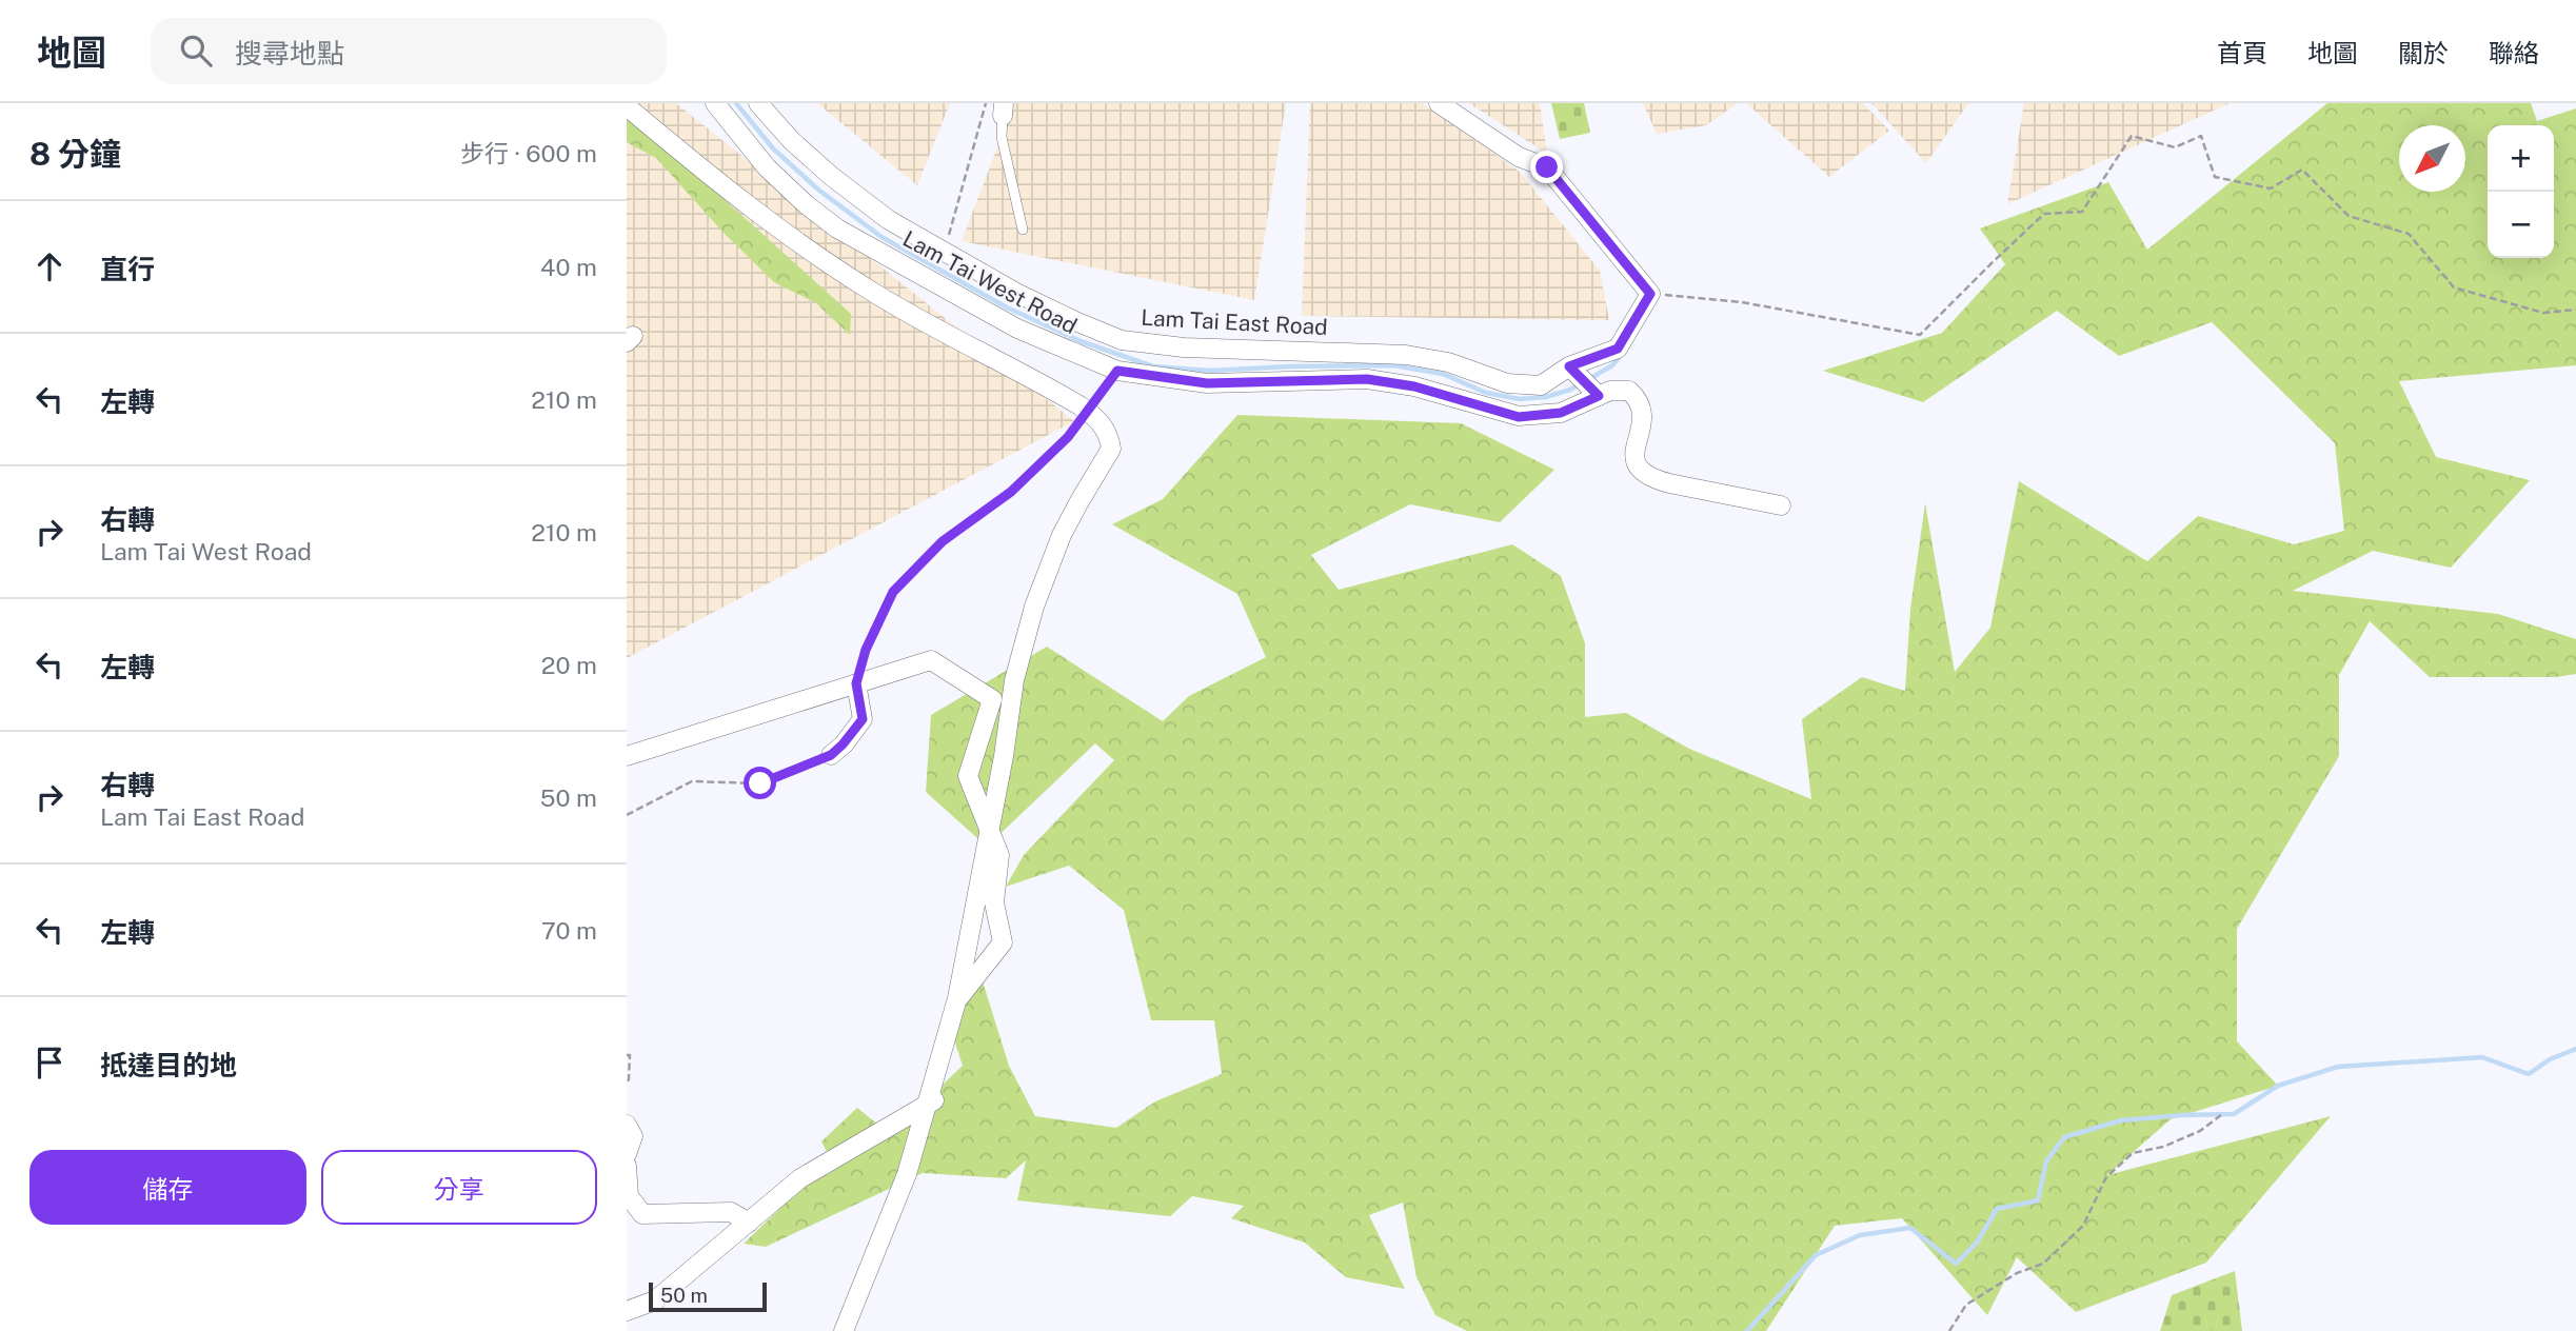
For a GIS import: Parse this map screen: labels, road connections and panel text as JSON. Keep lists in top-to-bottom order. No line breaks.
{"streets":{"street":["Lam Tai West Road","Lam Tai East Road"]},"crossings":[["Lam Tai West Road","Lam Tai East Road"]],"scale_bar":"50 m","north":"bottom left","page":{"header":"地圖","search":"搜尋地點","nav":["首頁","地圖","關於","聯絡"],"heading":["8 分鐘","步行 · 600 m"],"map_buttons":["+","−"],"list":[["直行","40 m"],["左轉","210 m"],["右轉","Lam Tai West Road","210 m"],["左轉","20 m"],["右轉","Lam Tai East Road","50 m"],["左轉","70 m"],"抵達目的地"],"buttons":["儲存","分享"],"scale":"50 m"}}
